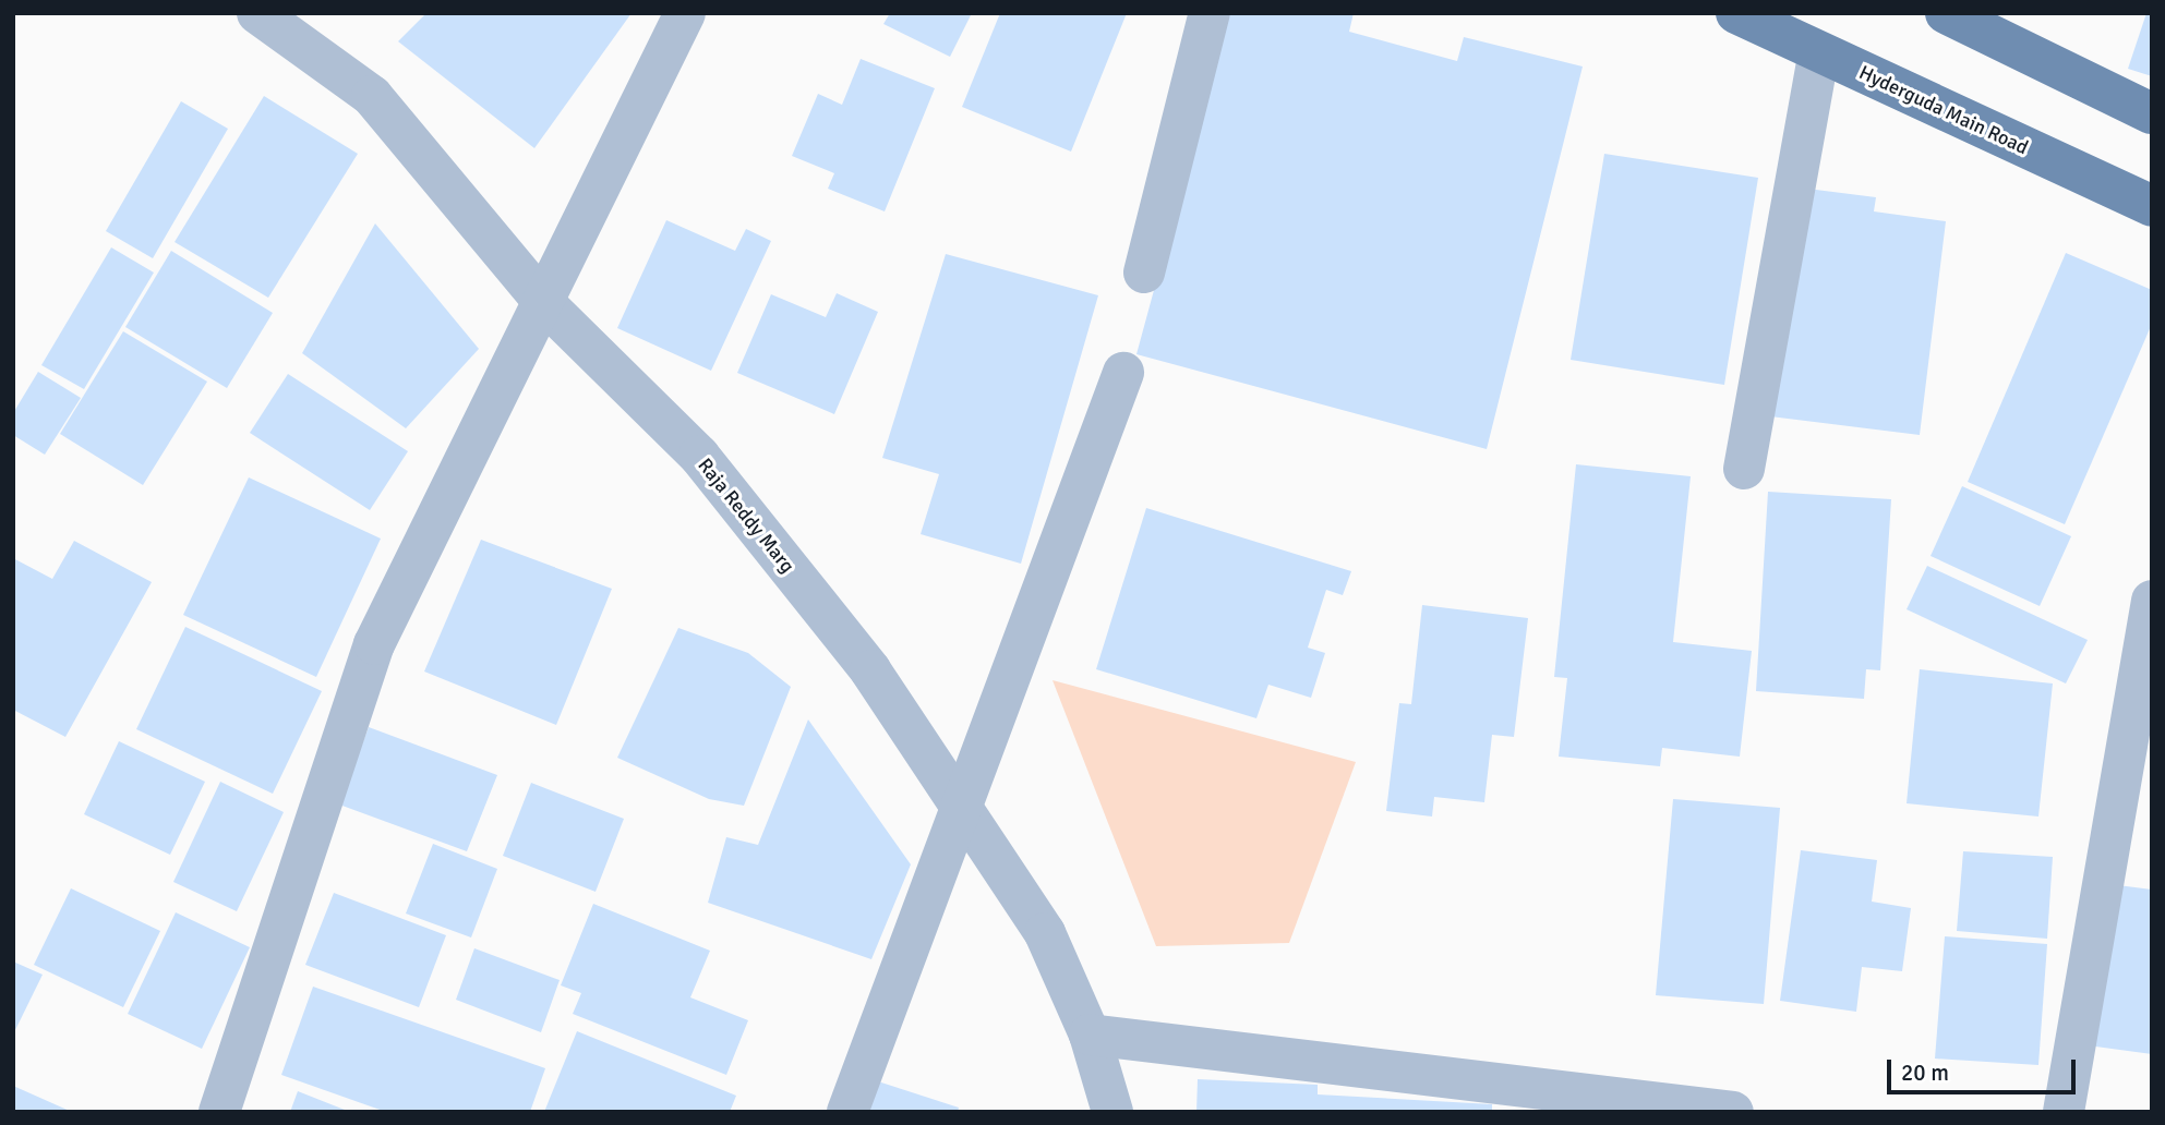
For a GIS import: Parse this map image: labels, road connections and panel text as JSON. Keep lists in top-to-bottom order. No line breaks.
{"streets":{"main road":["Hyderguda Main Road"],"street":["Raja Reddy Marg"]},"scale_bar":"20 m"}
